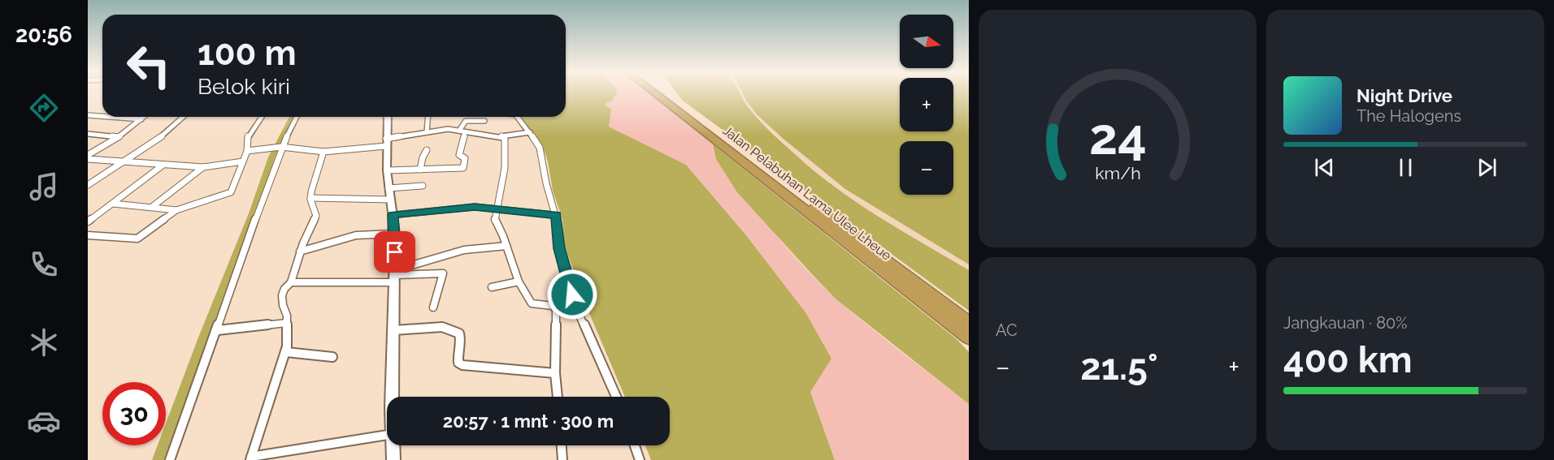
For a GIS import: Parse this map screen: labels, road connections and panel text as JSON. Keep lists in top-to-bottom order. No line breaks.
{"streets":{"highway":["Jalan Pelabuhan Lama Ulee Lheue"]},"north":"right","page":{"tabs":"20:56","map_buttons":["+","−"],"turn":["100 m","Belok kiri"],"song":["Night Drive","The Halogens"],"tile":["AC",["Jangkauan · 80%","400 km"]],"heat":["−","21.5°","+"],"limit":"30","trip":"20:57 · 1 mnt · 300 m","gauge":["24","km/h"]}}
